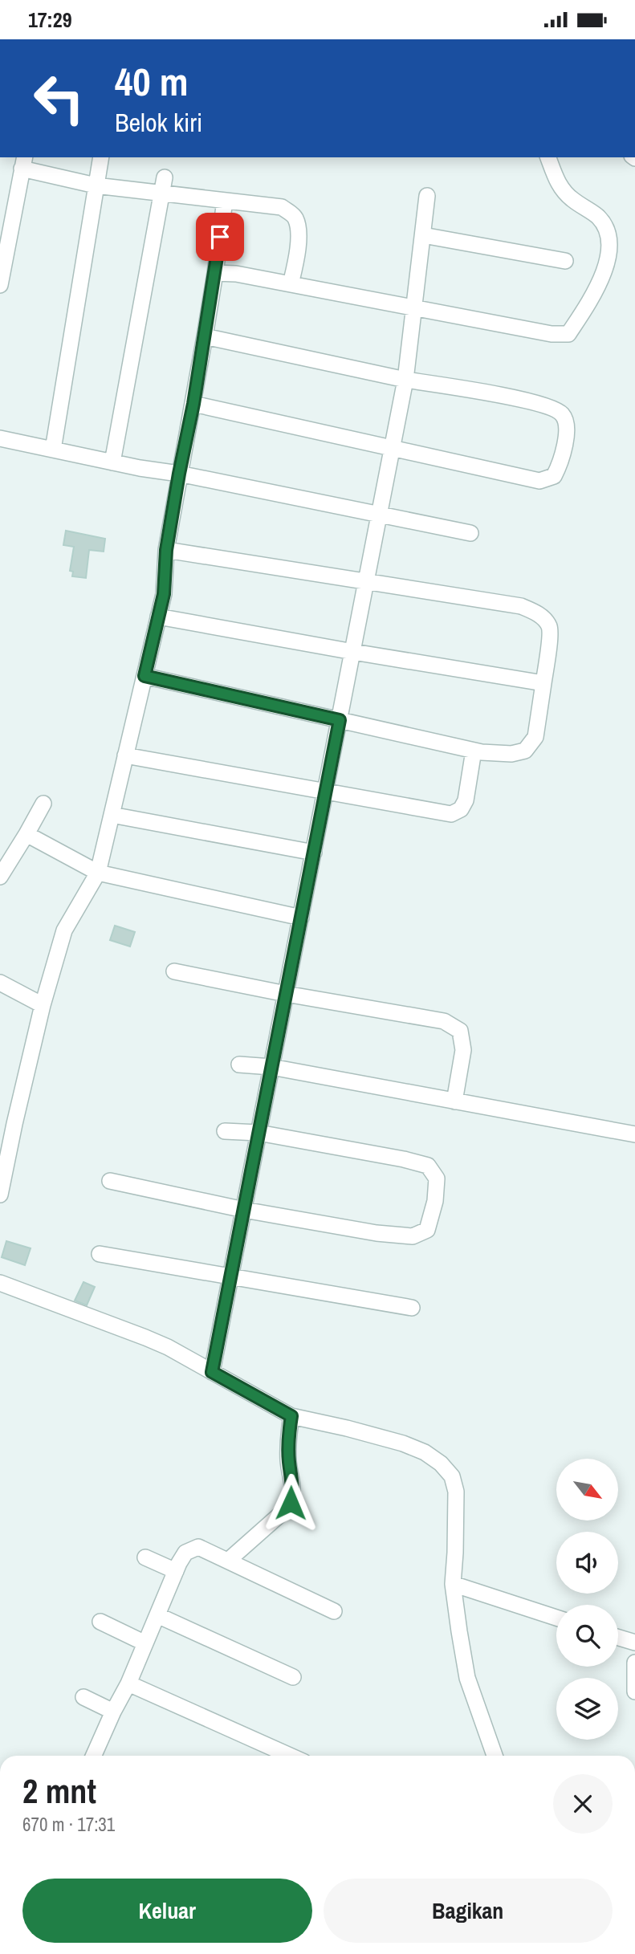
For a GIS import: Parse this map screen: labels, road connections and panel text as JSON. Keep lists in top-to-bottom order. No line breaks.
{"north":"bottom right","page":{"status":"17:29","turn":["40 m","Belok kiri"],"heading":["2 mnt","670 m · 17:31"],"buttons":["Keluar","Bagikan"]}}
